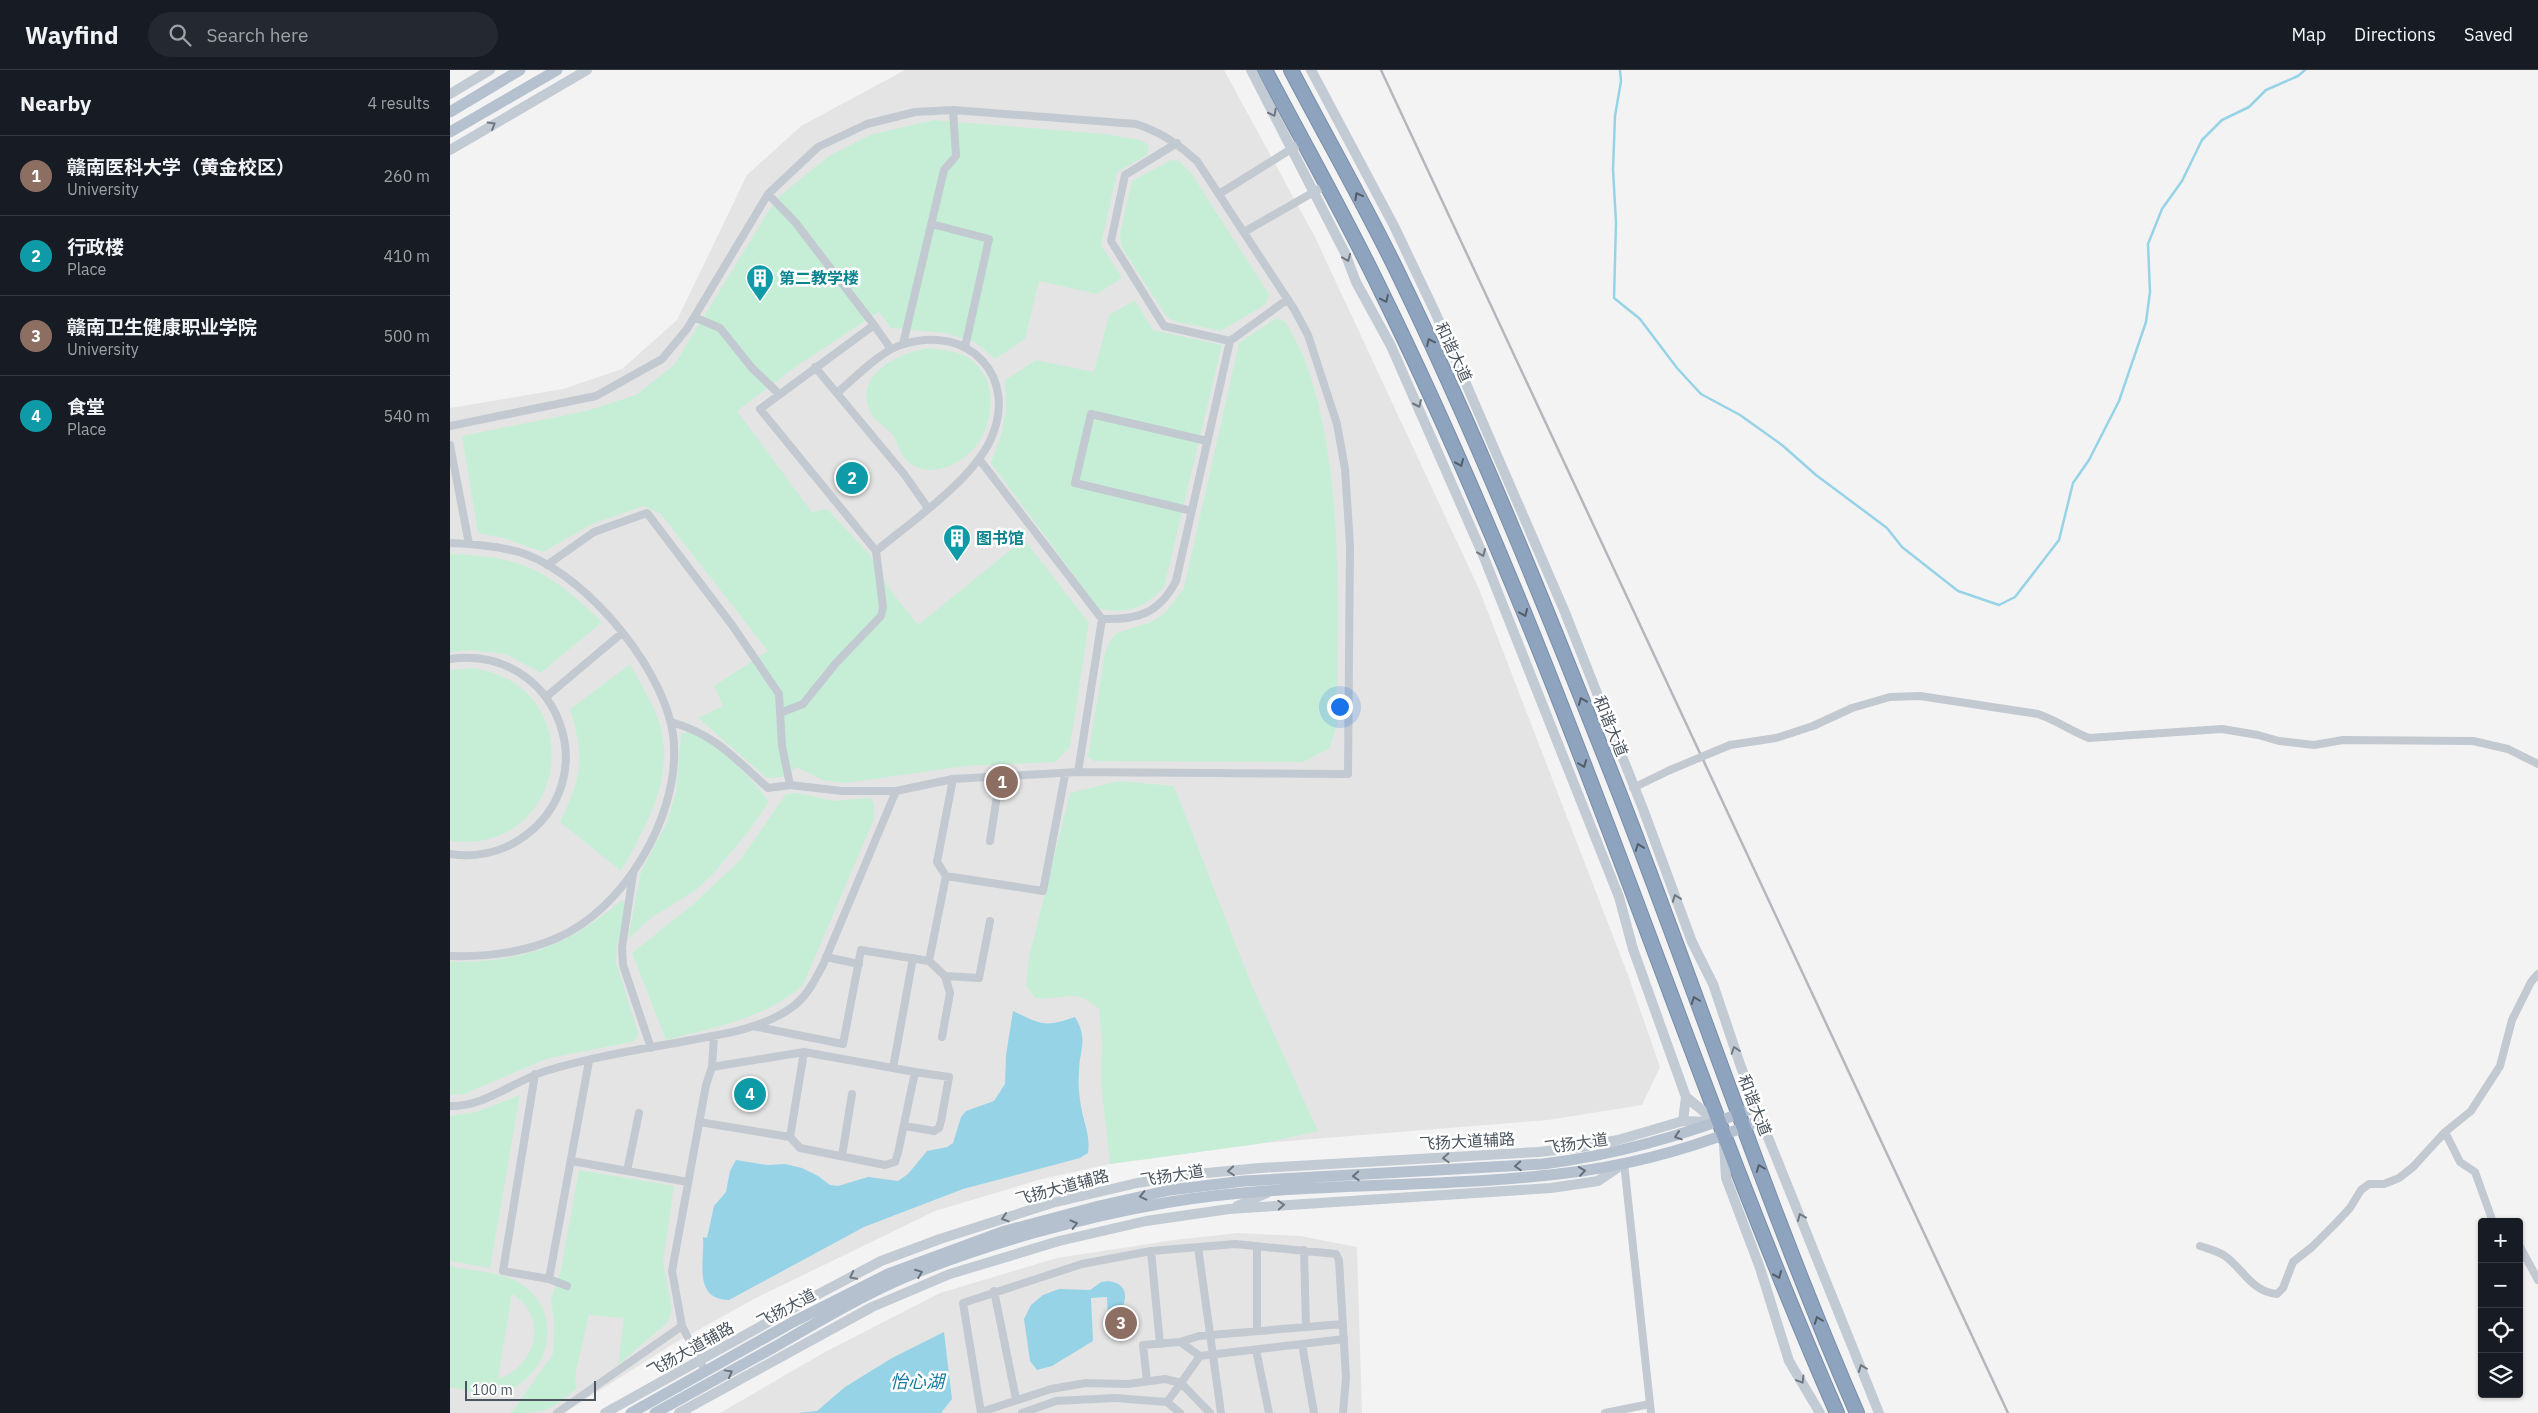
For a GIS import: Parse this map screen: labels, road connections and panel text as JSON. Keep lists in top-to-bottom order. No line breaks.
{"streets":{"highway":["和谐大道"],"main road":["飞扬大道"],"street":["飞扬大道辅路"]},"crossings":[["和谐大道","飞扬大道"],["飞扬大道辅路","飞扬大道"]],"water":["怡心湖"],"places":{"building":["第二教学楼","图书馆"]},"scale_bar":"100 m","page":{"header":"Wayfind","search":"Search here","nav":["Map","Directions","Saved"],"heading":["Nearby","4 results"],"list":[{"mark":"1","name":"赣南医科大学（黄金校区）","note":"University","value":"260 m"},{"mark":"2","name":"行政楼","note":"Place","value":"410 m"},{"mark":"3","name":"赣南卫生健康职业学院","note":"University","value":"500 m"},{"mark":"4","name":"食堂","note":"Place","value":"540 m"}],"pins":["2","1","4","3"],"map_buttons":["+","−"],"scale":"100 m"}}
